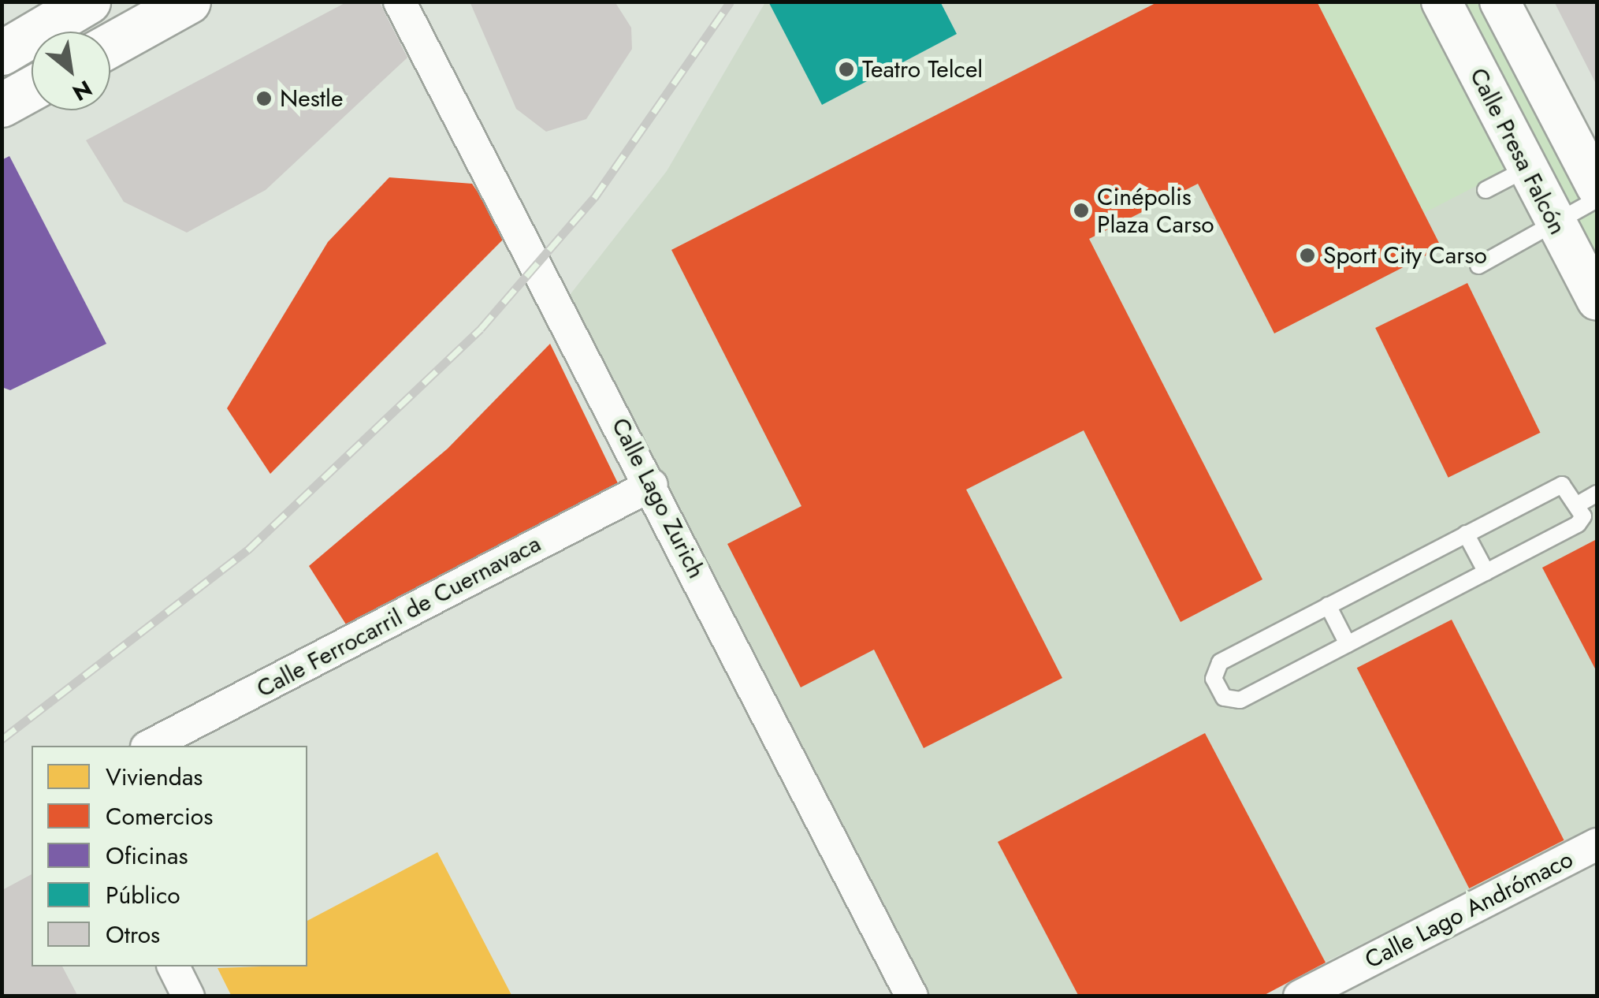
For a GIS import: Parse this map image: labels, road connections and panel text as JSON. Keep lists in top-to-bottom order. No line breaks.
{"streets":{"street":["Calle Presa Falcón","Calle Lago Zurich","Calle Ferrocarril de Cuernavaca","Calle Lago Andrómaco"]},"crossings":[["Calle Lago Zurich","Calle Ferrocarril de Cuernavaca"]],"places":["Teatro Telcel","Nestle","Cinépolis Plaza Carso","Sport City Carso"],"legend":["Viviendas","Comercios","Oficinas","Público","Otros"],"north":"bottom right"}
